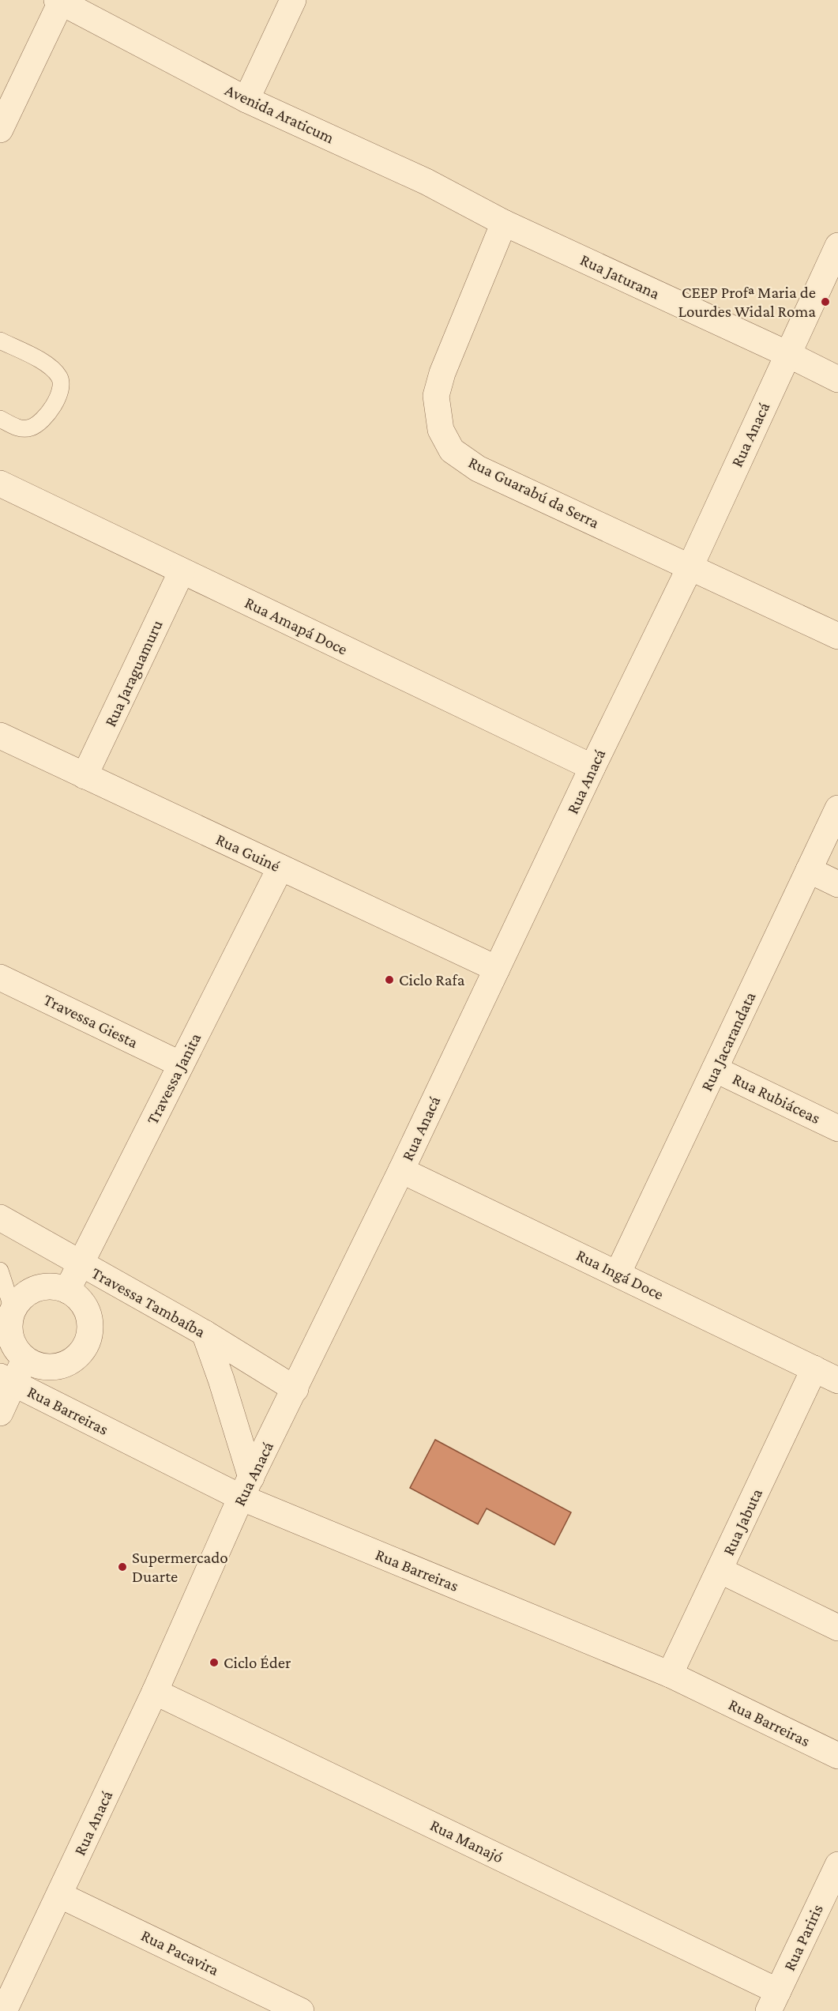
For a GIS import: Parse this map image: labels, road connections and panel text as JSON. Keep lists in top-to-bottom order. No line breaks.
{"streets":{"street":["Avenida Araticum","Rua Jaturana","Rua Anacá","Rua Guarabú da Serra","Rua Amapá Doce","Rua Jaraguamuru","Rua Guiné","Travessa Giesta","Rua Jacarandata","Travessa Janita","Rua Rubiáceas","Rua Ingá Doce","Travessa Tambaíba","Rua Barreiras","Rua Jabuta","Rua Manajó","Rua Pariris","Rua Pacavira"]},"crossings":[["Avenida Araticum","Rua Jaturana"],["Avenida Araticum","Rua Guarabú da Serra"],["Rua Jaturana","Rua Anacá"],["Rua Jaturana","Rua Guarabú da Serra"],["Rua Anacá","Rua Guarabú da Serra"],["Rua Anacá","Rua Amapá Doce"],["Rua Anacá","Rua Guiné"],["Rua Anacá","Rua Ingá Doce"],["Rua Anacá","Travessa Tambaíba"],["Rua Anacá","Rua Barreiras"],["Rua Anacá","Rua Manajó"],["Rua Anacá","Rua Pacavira"],["Rua Amapá Doce","Rua Jaraguamuru"],["Rua Jaraguamuru","Rua Guiné"],["Rua Guiné","Travessa Janita"],["Travessa Giesta","Travessa Janita"],["Rua Jacarandata","Rua Rubiáceas"],["Rua Jacarandata","Rua Ingá Doce"],["Travessa Janita","Travessa Tambaíba"],["Rua Ingá Doce","Rua Jabuta"],["Rua Barreiras","Rua Jabuta"],["Rua Manajó","Rua Pariris"]],"places":["CEEP Profª Maria de Lourdes Widal Roma","Ciclo Rafa","Supermercado Duarte","Ciclo Éder"]}
